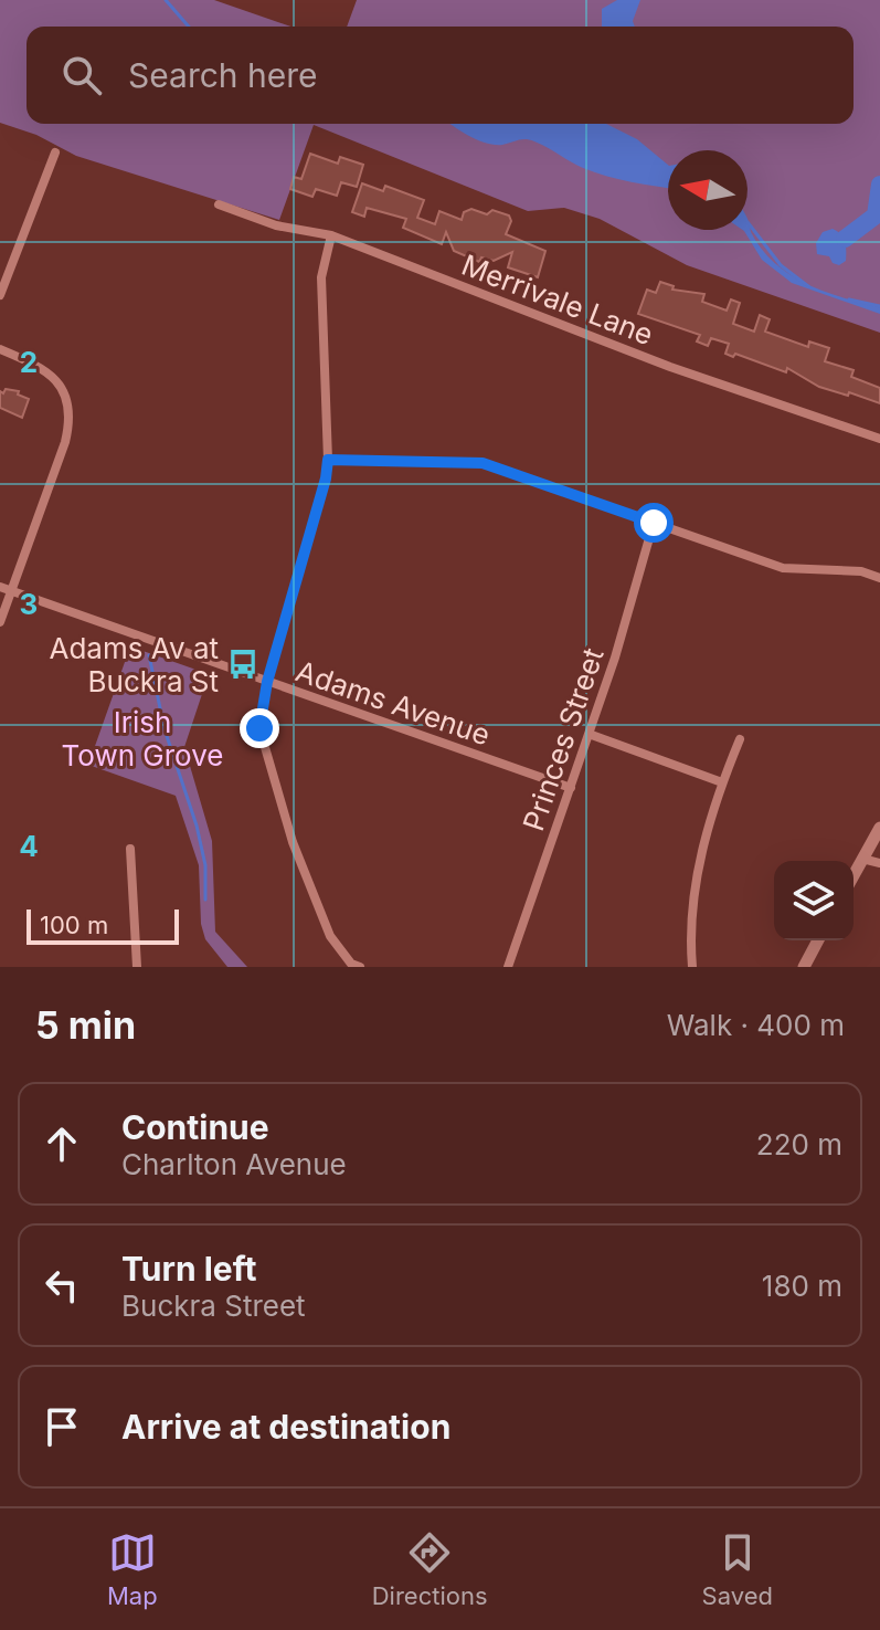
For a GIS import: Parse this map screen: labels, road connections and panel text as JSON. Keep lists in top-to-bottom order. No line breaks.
{"streets":{"street":["Merrivale Lane","Adams Avenue","Princes Street"]},"crossings":[["Adams Avenue","Princes Street"]],"parks":["Irish Town Grove"],"places":{"bus stop":["Adams Av at Buckra St"]},"scale_bar":"100 m","north":"left","page":{"search":"Search here","scale":"100 m","heading":["5 min","Walk · 400 m"],"list":[["Continue","Charlton Avenue","220 m"],["Turn left","Buckra Street","180 m"],"Arrive at destination"],"nav":["Map","Directions","Saved"]},"grid":{"rows":["2","3","4"]}}
